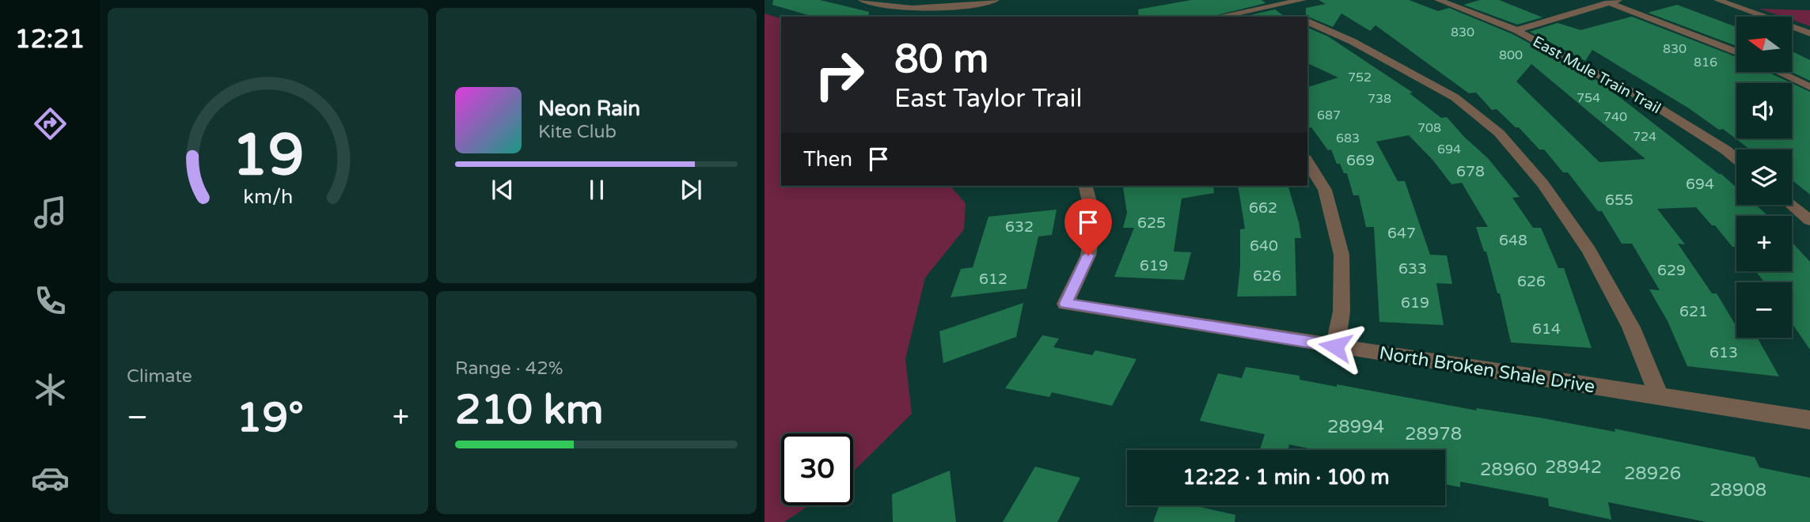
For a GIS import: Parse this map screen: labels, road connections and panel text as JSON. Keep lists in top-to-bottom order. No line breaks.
{"streets":{"street":["East Mule Train Trail","North Broken Shale Drive"]},"house_numbers":["830","830","800","816","752","754","738","687","740","708","724","683","694","669","678","694","655","662","625","632","647","648","640","619","633","629","626","612","626","619","621","614","613","28994","28978","28942","28960","28926","28908"],"north":"left","page":{"tabs":"12:21","map_buttons":["+","−"],"turn":["80 m","East Taylor Trail"],"song":["Neon Rain","Kite Club"],"then":"Then","tile":["Climate",["Range · 42%","210 km"]],"heat":["−","19°","+"],"limit":"30","trip":"12:22 · 1 min · 100 m","gauge":["19","km/h"]}}
